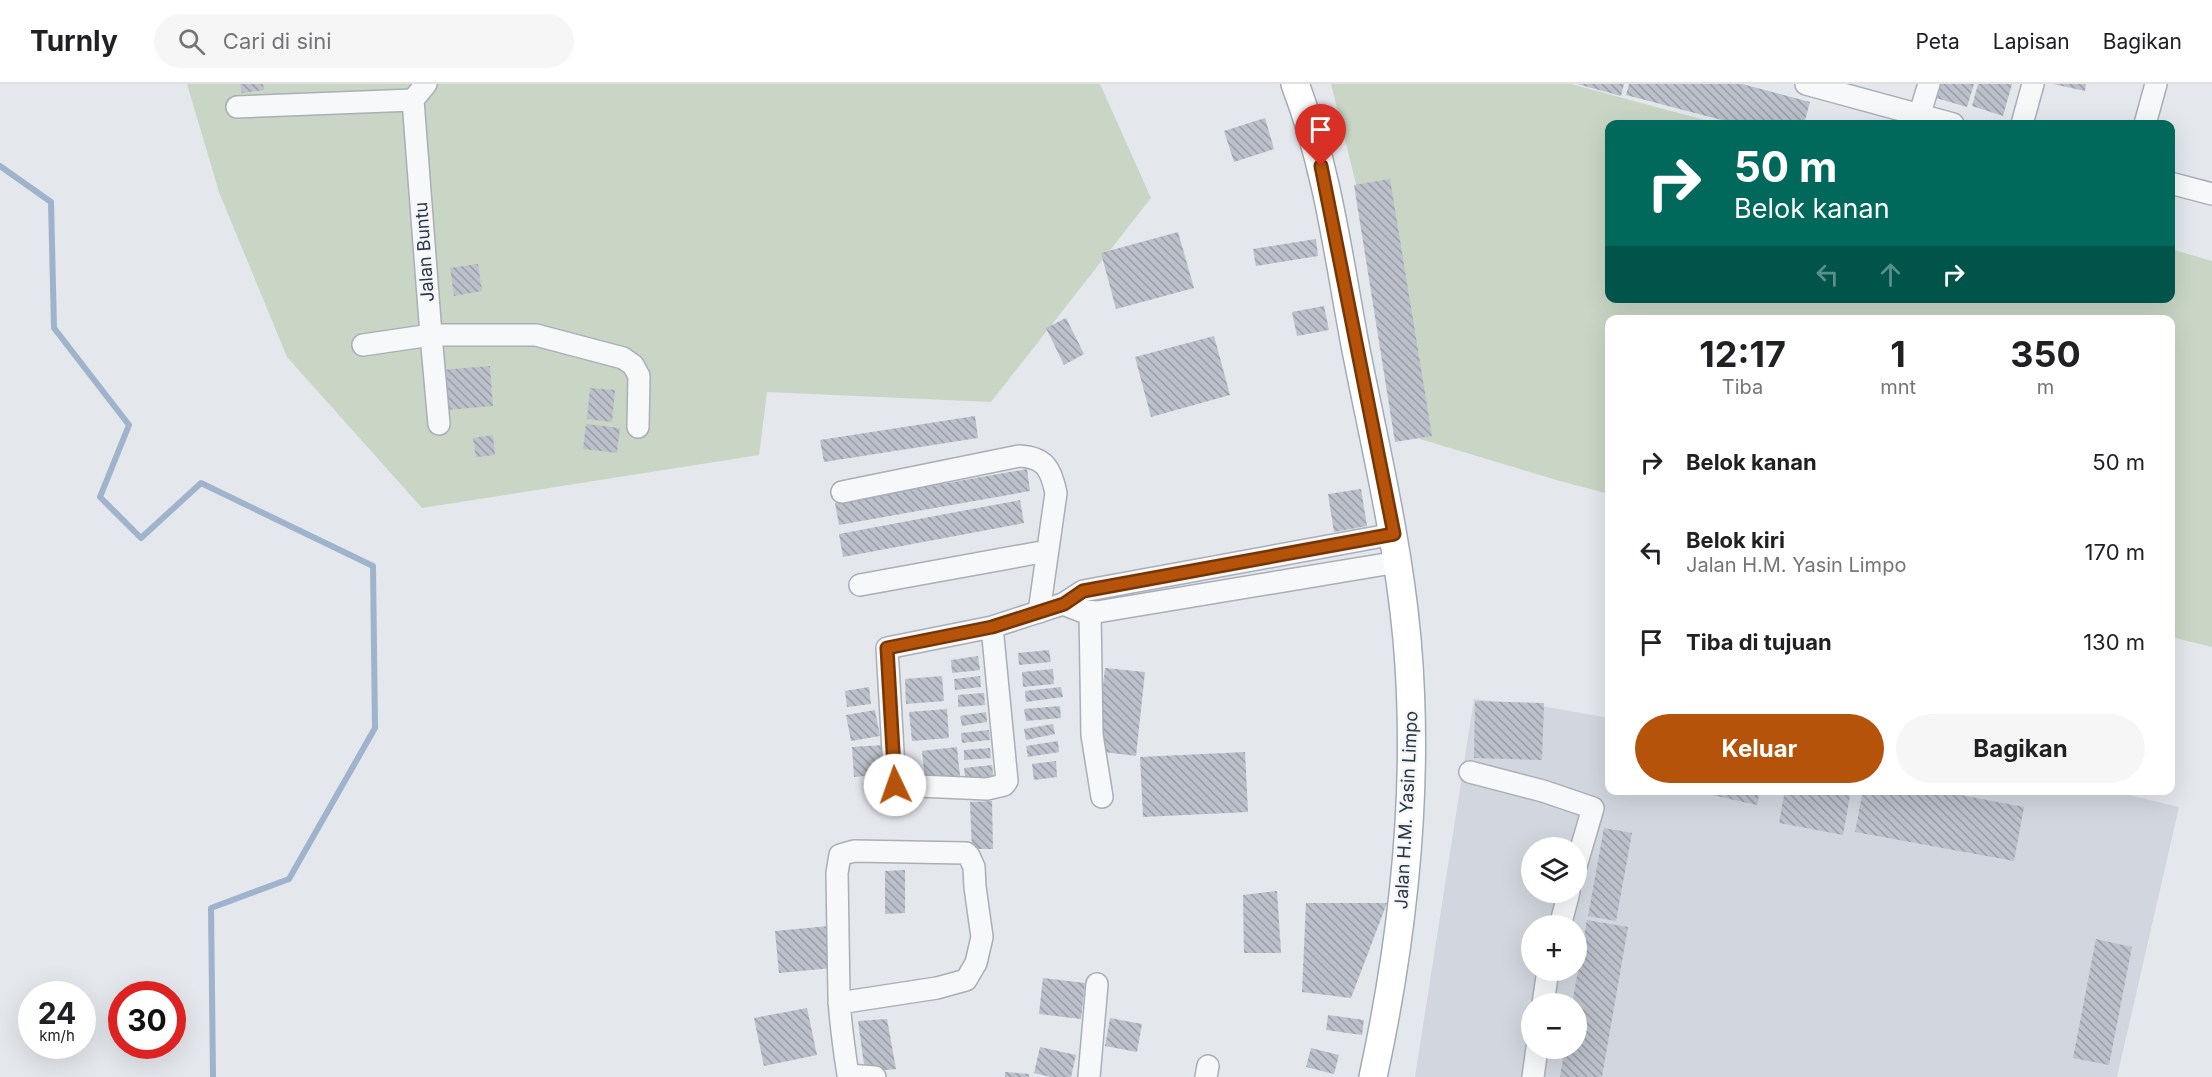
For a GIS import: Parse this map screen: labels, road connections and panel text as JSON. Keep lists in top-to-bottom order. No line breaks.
{"streets":{"main road":["Jalan H.M. Yasin Limpo"],"street":["Jalan Buntu"]},"page":{"header":"Turnly","search":"Cari di sini","nav":["Peta","Lapisan","Bagikan"],"turn":["50 m","Belok kanan"],"eta":["12:17","Tiba","1","mnt","350","m"],"list":[{"name":"Belok kanan","value":"50 m"},{"name":"Belok kiri","note":"Jalan H.M. Yasin Limpo","value":"170 m"},{"name":"Tiba di tujuan","value":"130 m"}],"buttons":["Keluar","Bagikan"],"map_buttons":["+","−"],"speed":"24 km/h","limit":"30"}}
